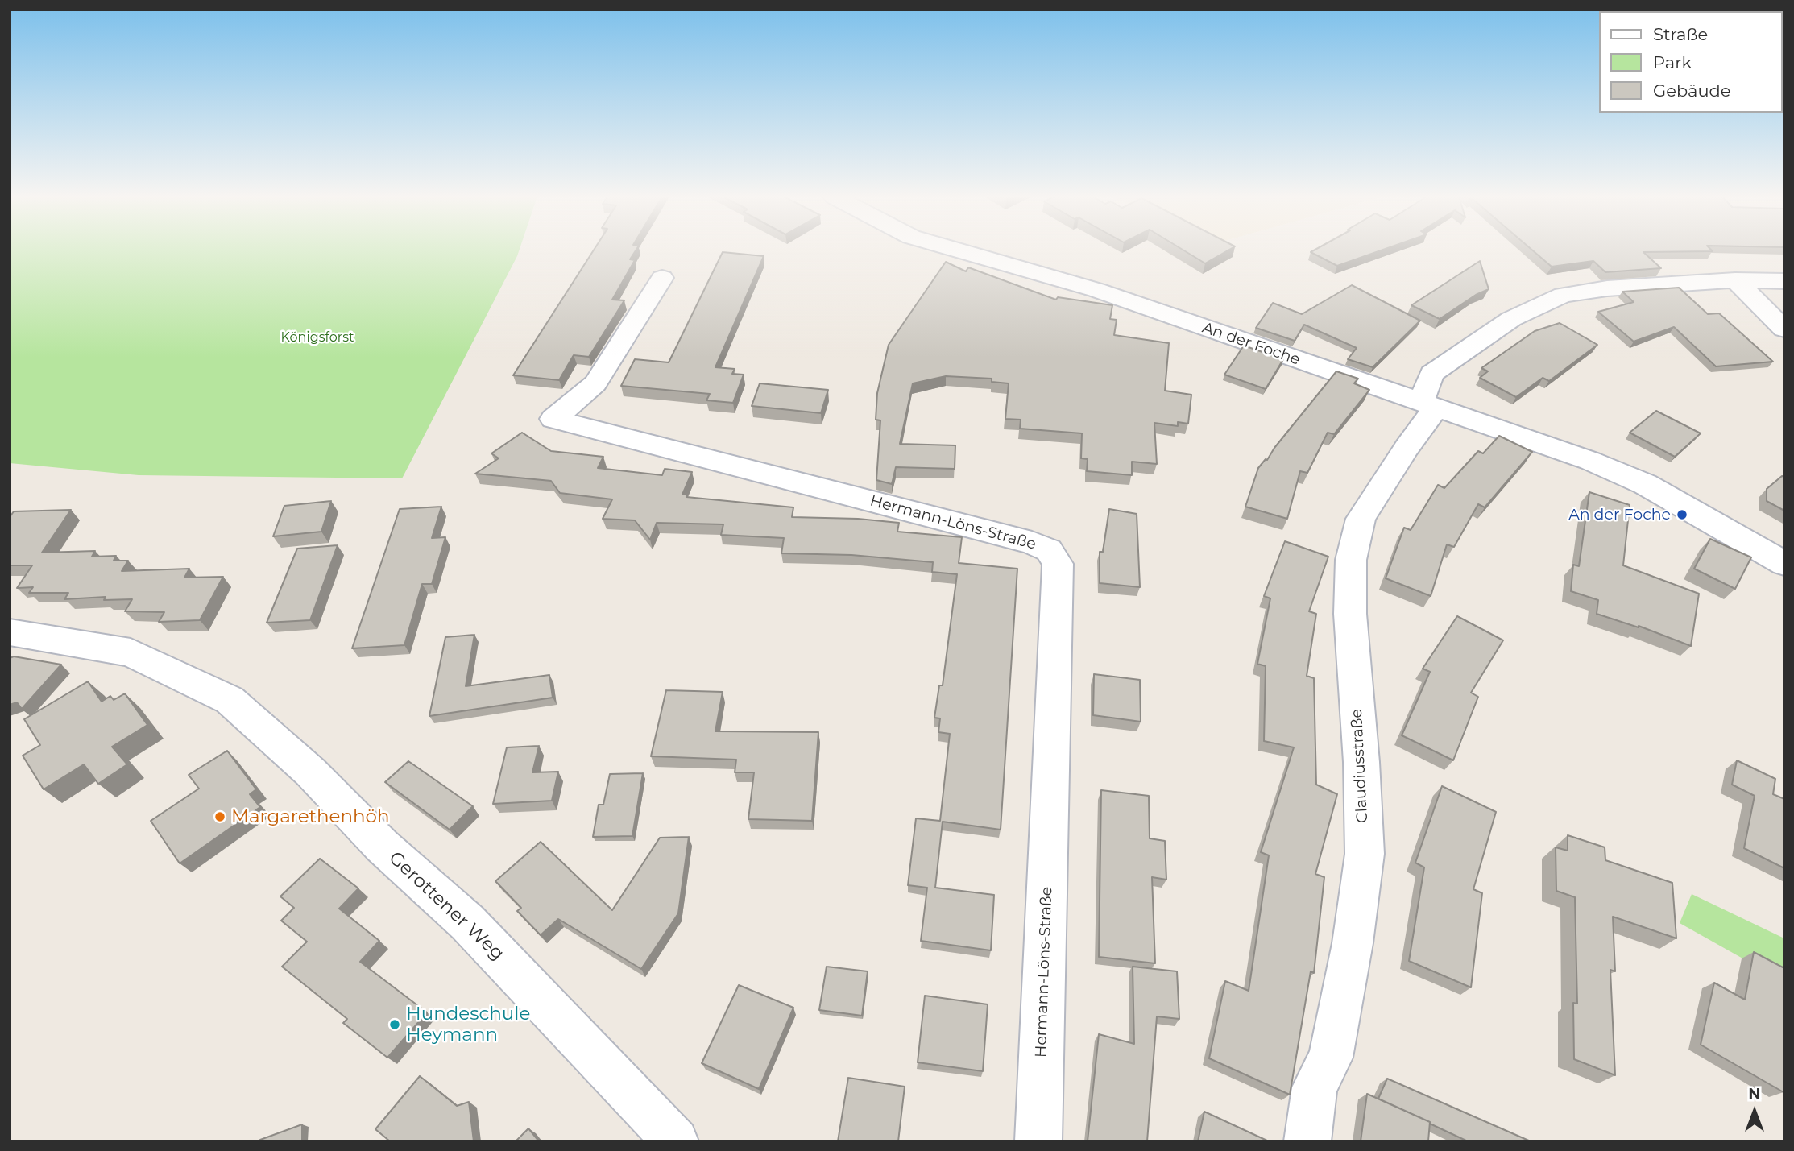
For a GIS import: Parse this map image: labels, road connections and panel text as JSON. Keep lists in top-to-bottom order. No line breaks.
{"streets":{"street":["An der Foche","Hermann-Löns-Straße","Claudiusstraße","Gerottener Weg"]},"crossings":[["An der Foche","Claudiusstraße"]],"parks":["Königsforst"],"places":["An der Foche","Margarethenhöh","Hundeschule Heymann"],"legend":["Straße","Park","Gebäude"],"north":"top"}
